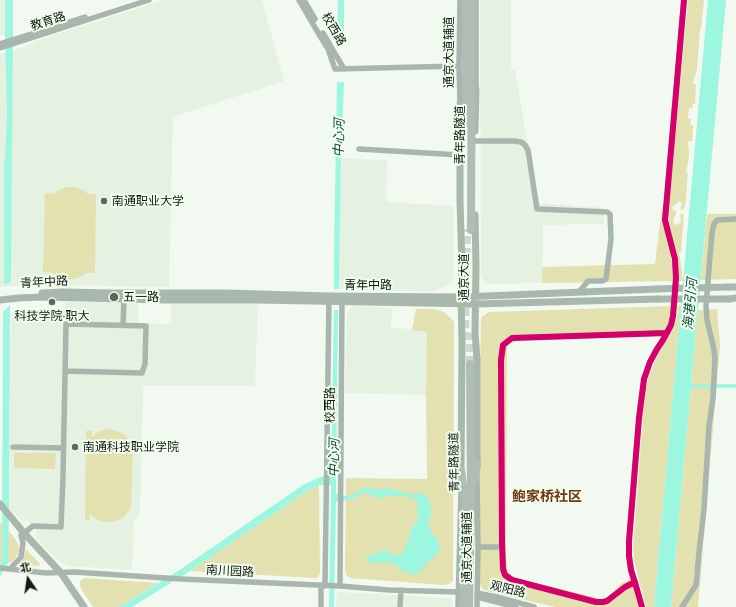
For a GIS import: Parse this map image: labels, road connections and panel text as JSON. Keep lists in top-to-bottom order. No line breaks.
{"streets":{"highway":["青年路隧道"],"main road":["通京大道","青年中路"],"street":["教育路","校西路","通京大道辅道","南川园路","观阳路"]},"crossings":[["校西路","青年中路"],["校西路","南川园路"],["通京大道辅道","通京大道"],["通京大道辅道","南川园路"],["通京大道辅道","观阳路"],["通京大道","青年中路"]],"districts":["鲍家桥社区"],"water":["中心河","海港引河"],"places":["南通职业大学","五一路","科技学院·职大","南通科技职业学院"],"north":"top"}
